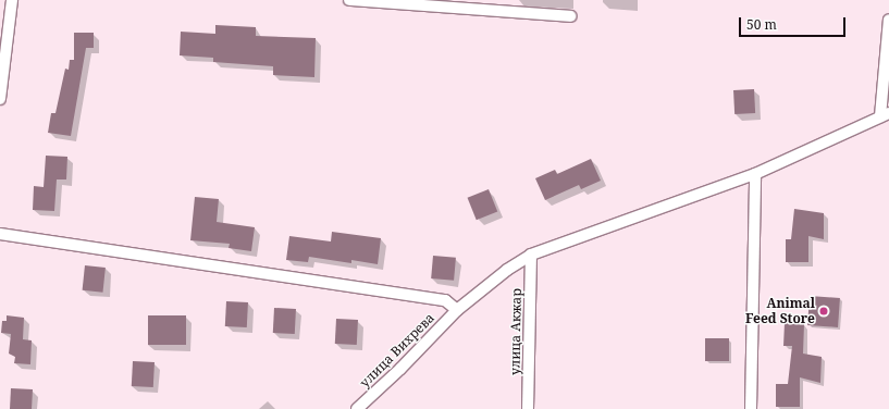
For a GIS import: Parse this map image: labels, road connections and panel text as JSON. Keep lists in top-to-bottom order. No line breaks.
{"streets":{"street":["улица Акжар","улица Вихрева"]},"crossings":[["улица Акжар","улица Вихрева"]],"places":["Animal Feed Store"],"scale_bar":"50 m"}
